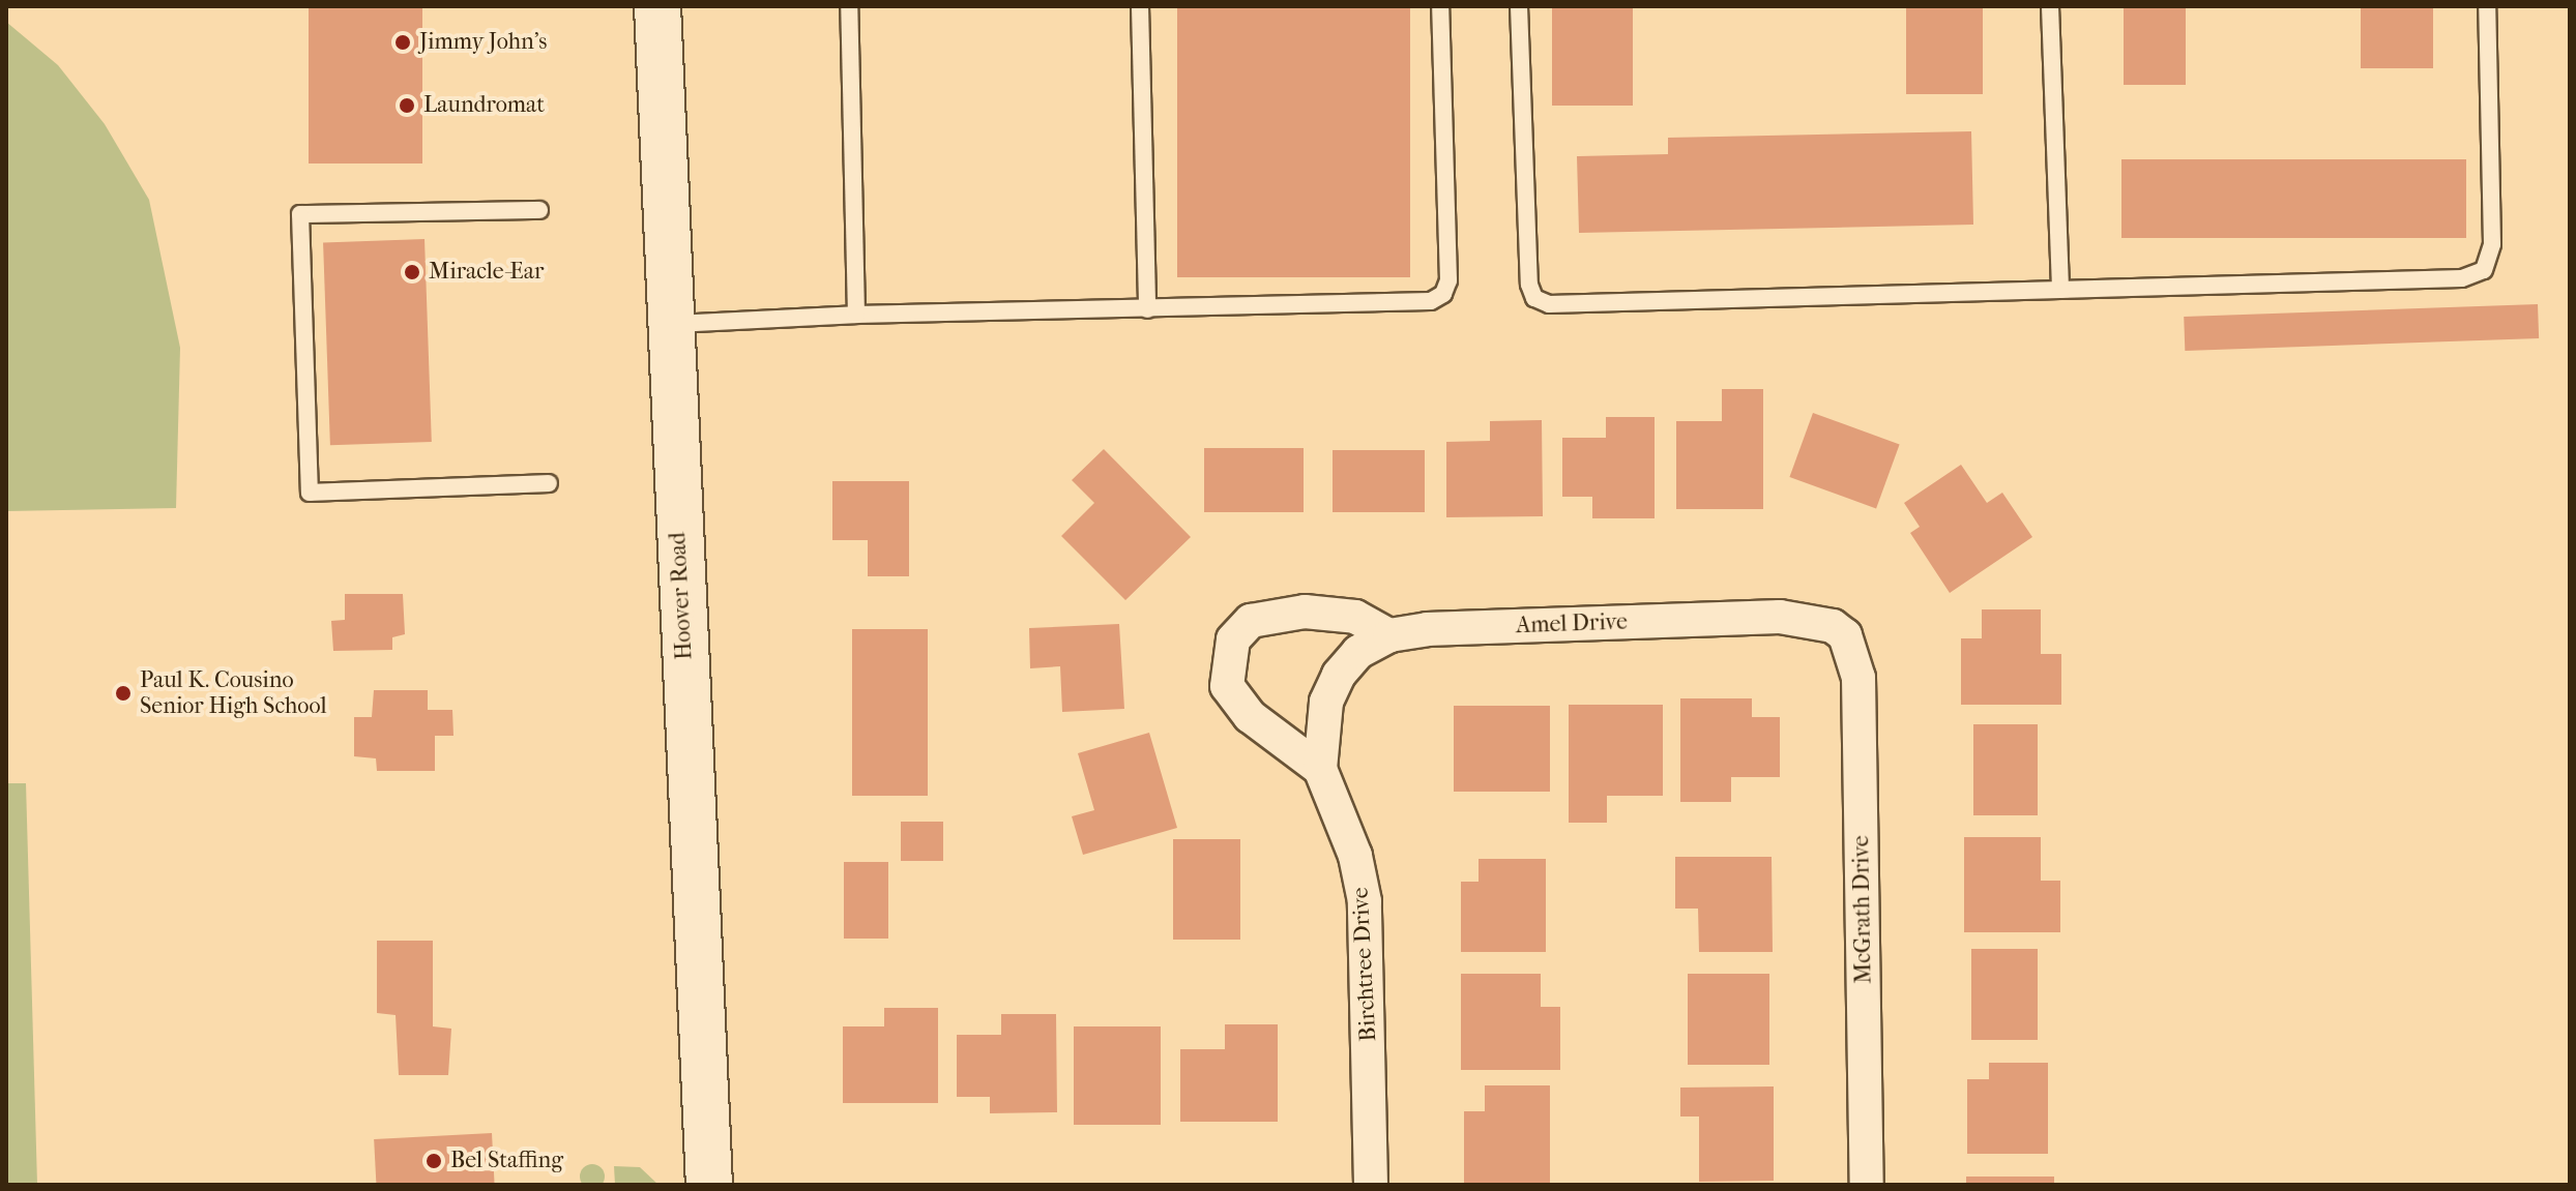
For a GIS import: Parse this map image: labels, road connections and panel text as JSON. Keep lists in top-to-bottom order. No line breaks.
{"streets":{"main road":["Hoover Road"],"street":["Amel Drive","McGrath Drive","Birchtree Drive"]},"crossings":[["Amel Drive","McGrath Drive"],["Amel Drive","Birchtree Drive"]],"places":["Jimmy John's","Laundromat","Miracle-Ear","Paul K. Cousino Senior High School","Bel Staffing"]}
